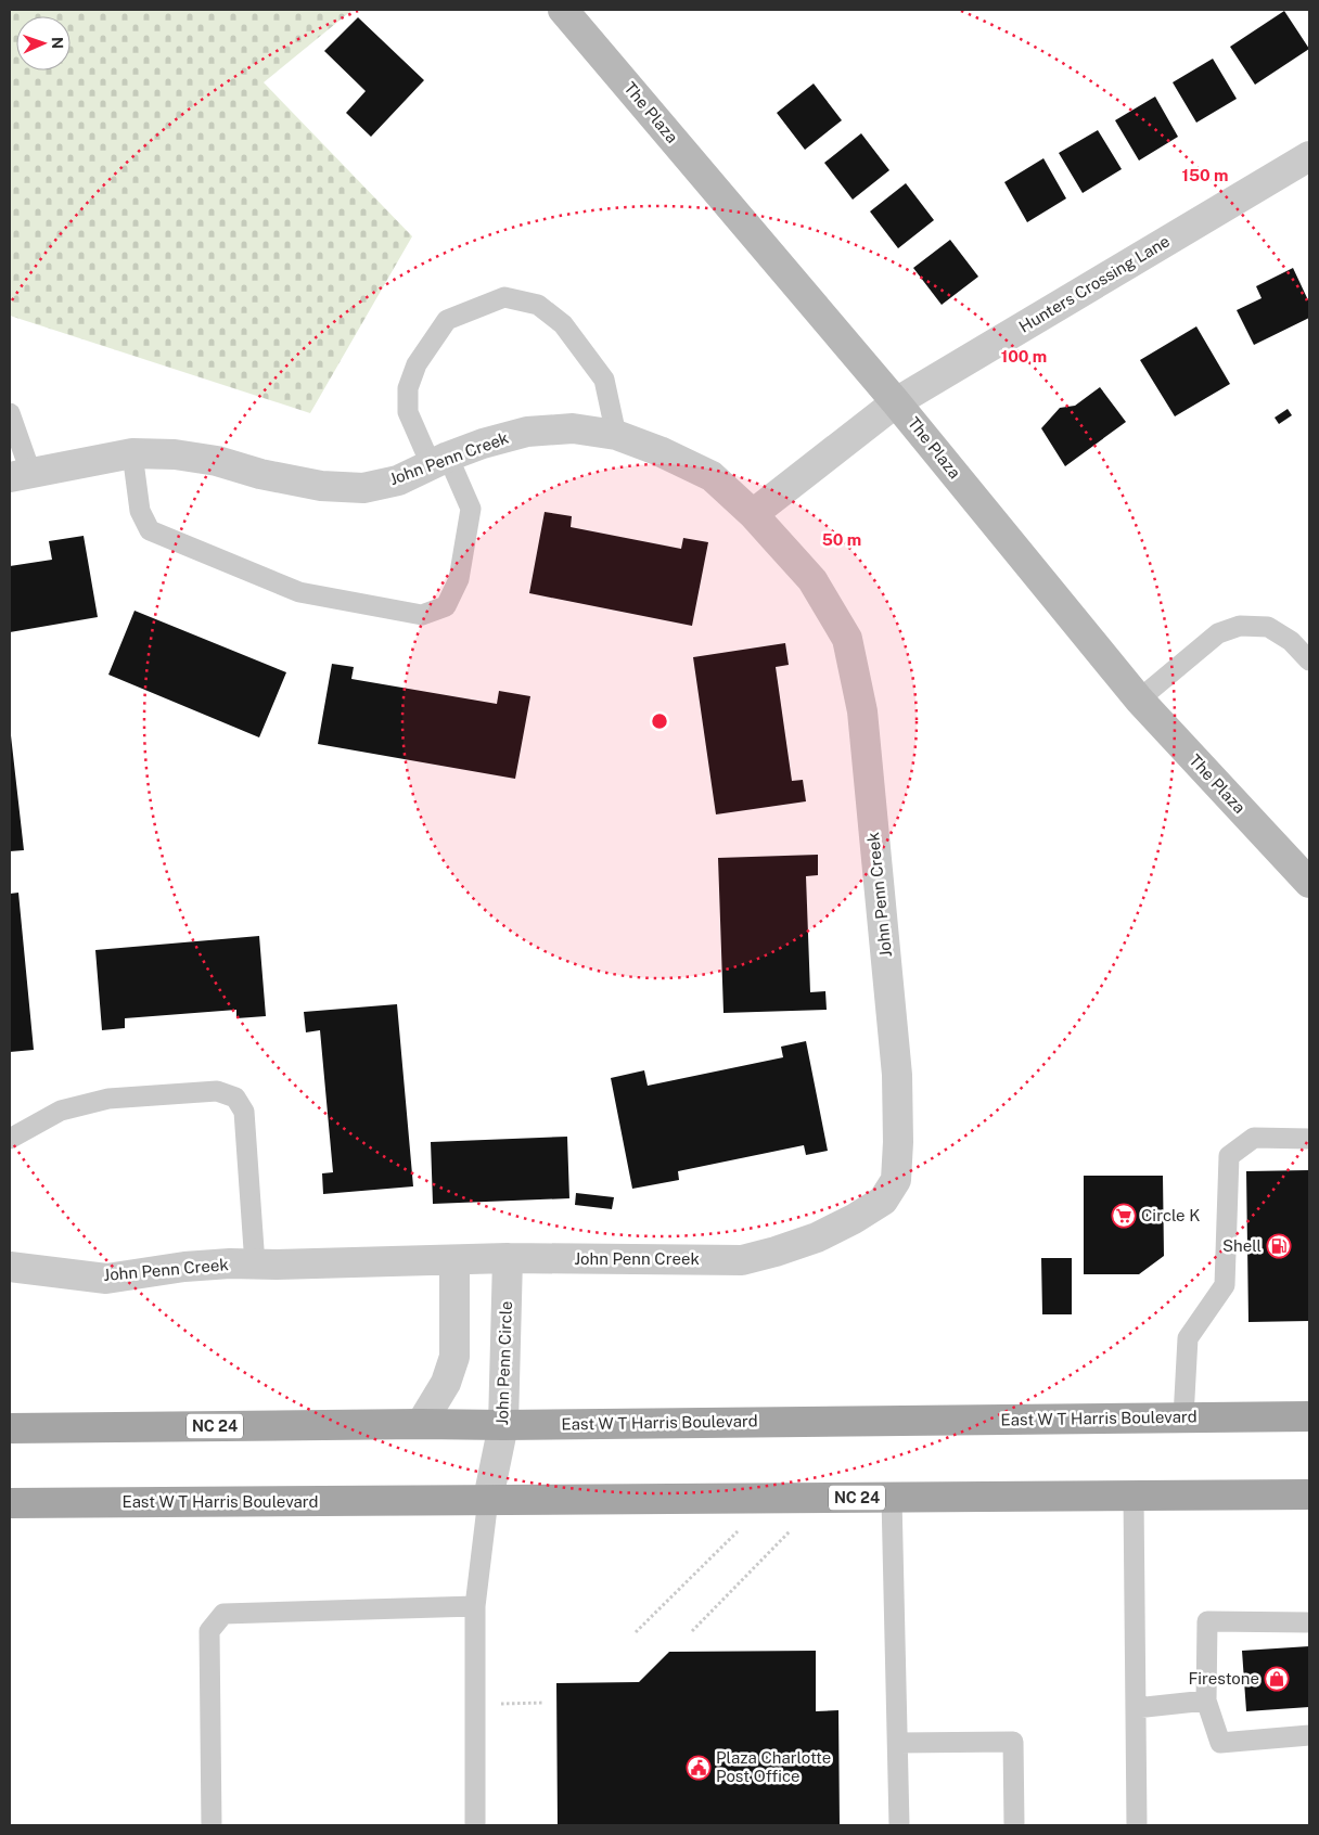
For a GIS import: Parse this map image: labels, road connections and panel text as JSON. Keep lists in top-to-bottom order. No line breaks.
{"streets":{"main road":["The Plaza","East W T Harris Boulevard","NC 24"],"street":["Hunters Crossing Lane","John Penn Creek","John Penn Circle"]},"crossings":[["The Plaza","Hunters Crossing Lane"],["Hunters Crossing Lane","John Penn Creek"],["John Penn Creek","John Penn Circle"],["John Penn Circle","East W T Harris Boulevard"]],"places":{"supermarket":["Circle K"],"fuel station":["Shell"],"shop":["Firestone"],"public building":["Plaza Charlotte Post Office"]},"north":"right","rings":["150 m","100 m","50 m"]}
